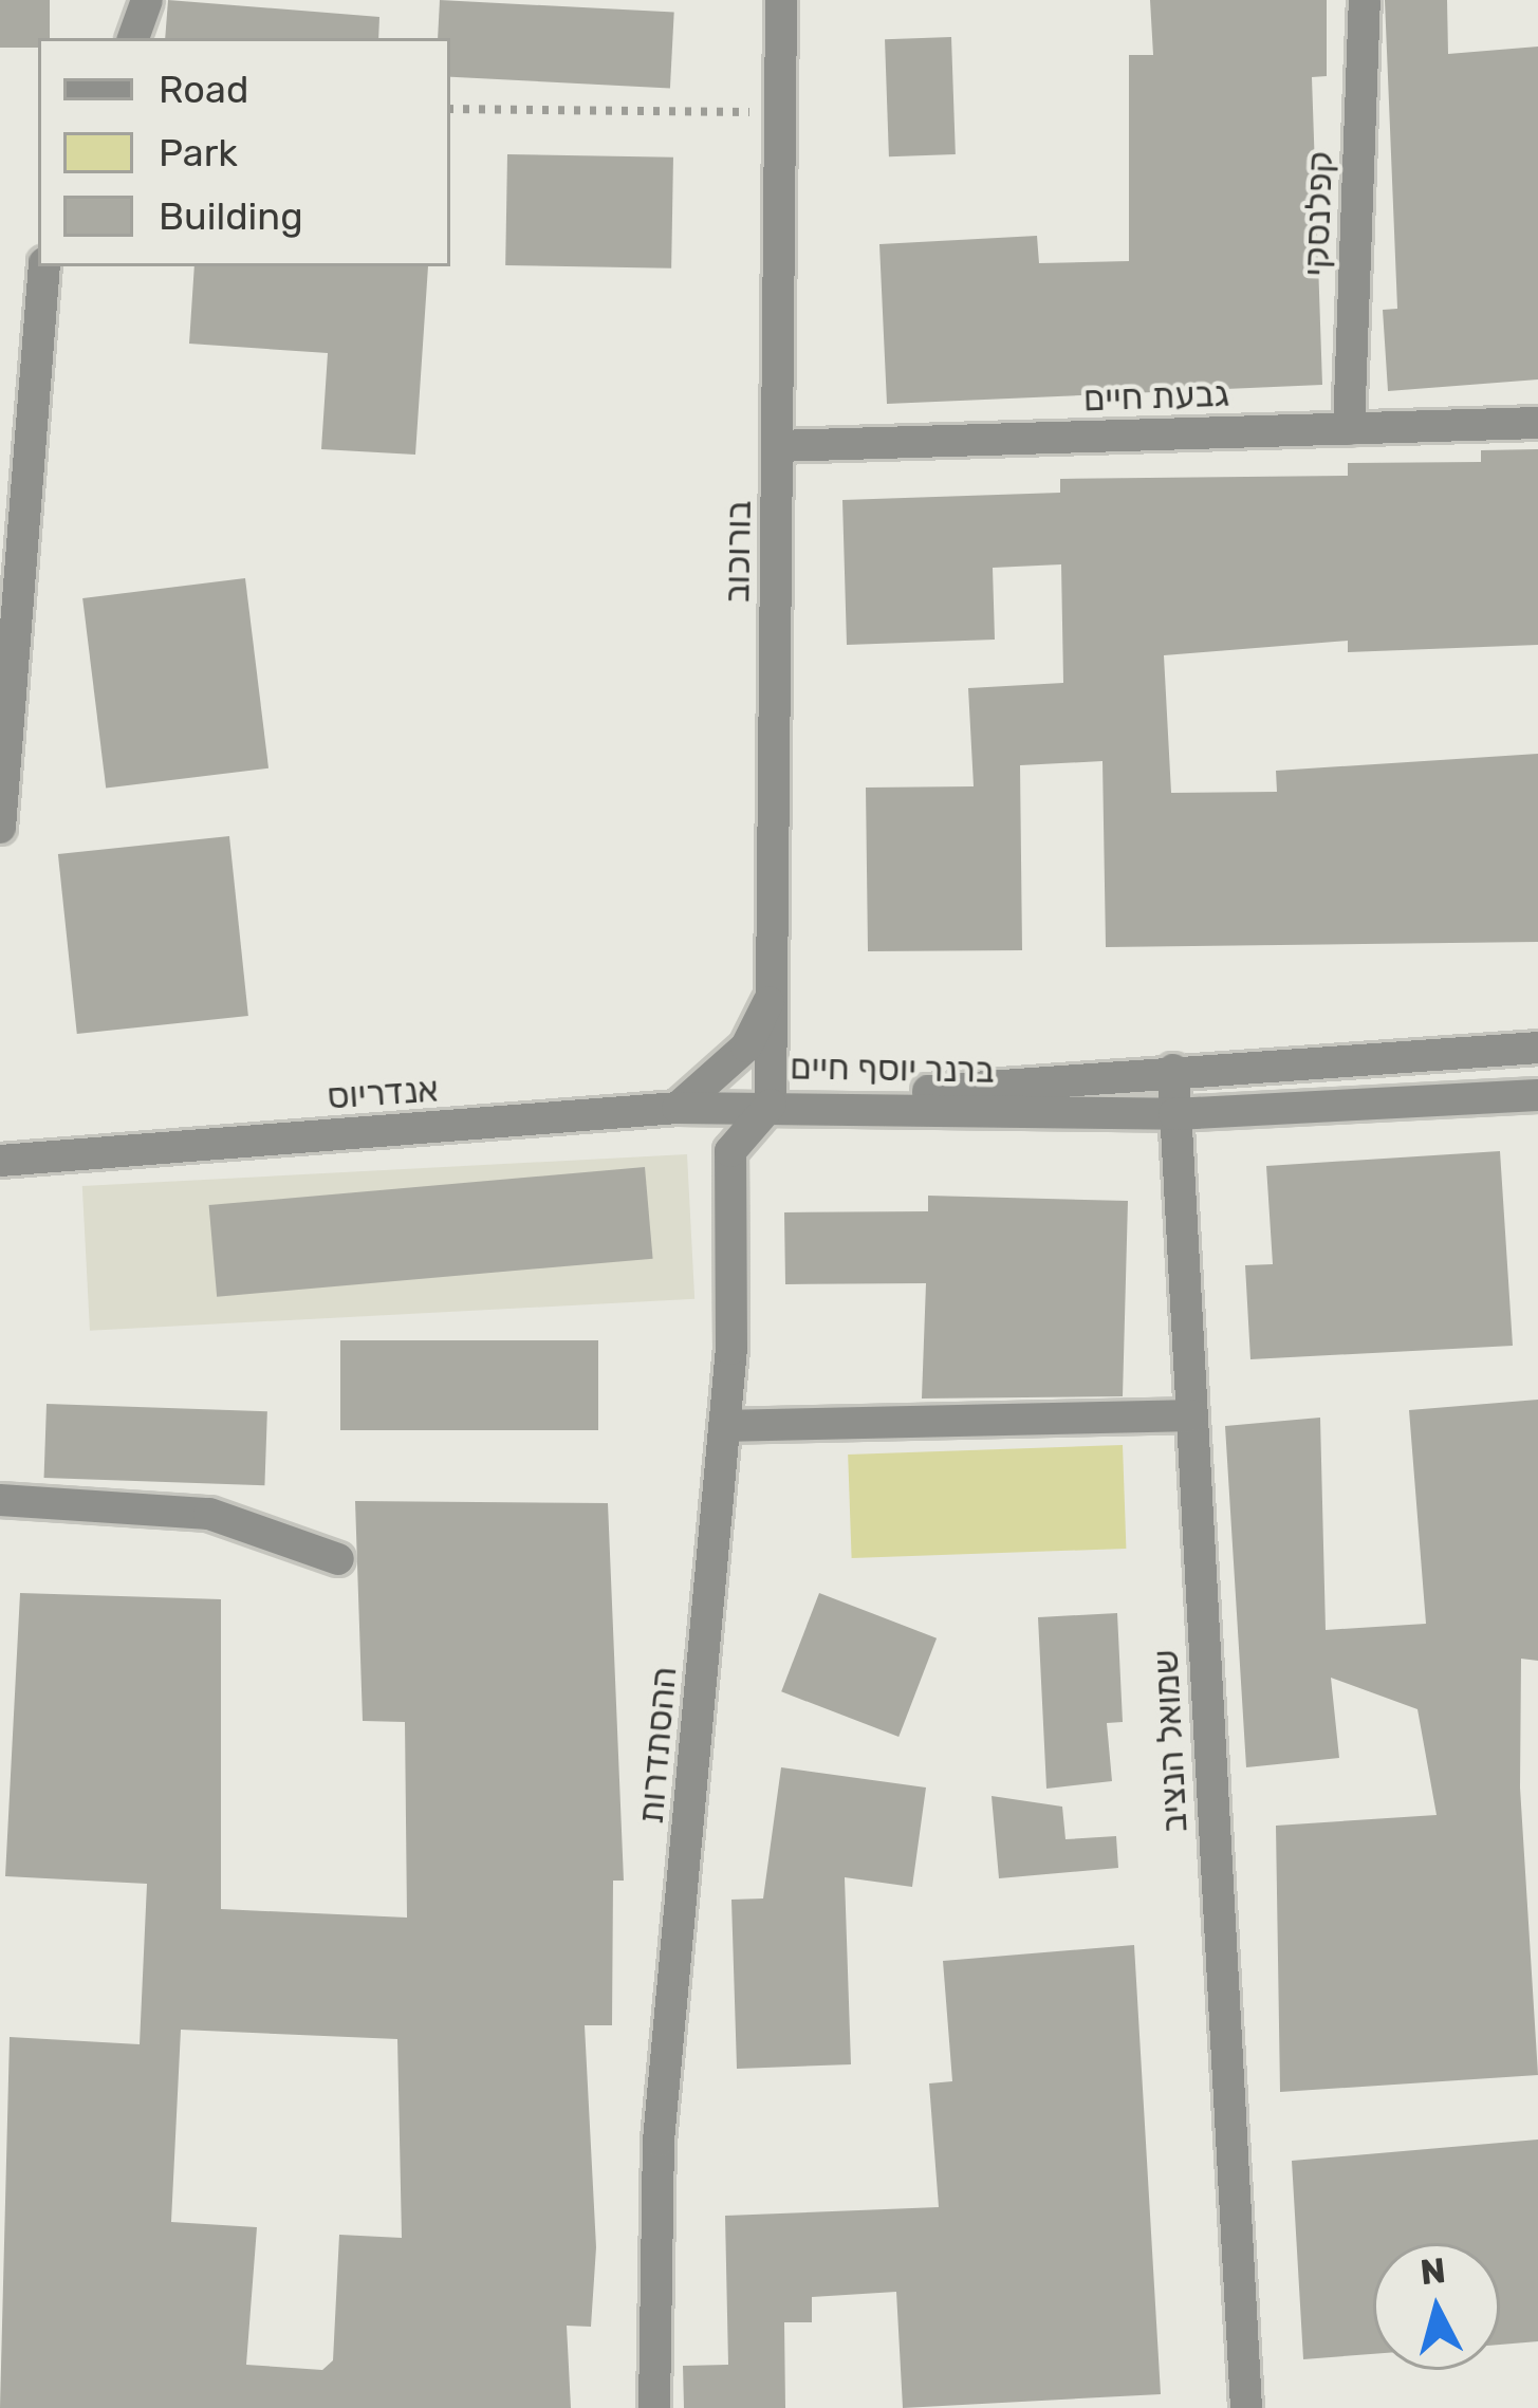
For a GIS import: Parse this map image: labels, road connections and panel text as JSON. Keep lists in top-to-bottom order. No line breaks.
{"streets":{"street":["קפלנסקי","גבעת חיים","בורוכוב","ברנר יוסף חיים","אנדריוס","שמואל הנציב","ההסתדרות"]},"crossings":[["קפלנסקי","גבעת חיים"],["גבעת חיים","בורוכוב"],["בורוכוב","ברנר יוסף חיים"],["בורוכוב","אנדריוס"],["בורוכוב","ההסתדרות"],["ברנר יוסף חיים","אנדריוס"],["ברנר יוסף חיים","שמואל הנציב"],["ברנר יוסף חיים","ההסתדרות"],["אנדריוס","ההסתדרות"]],"legend":["Road","Park","Building"],"north":"top"}
